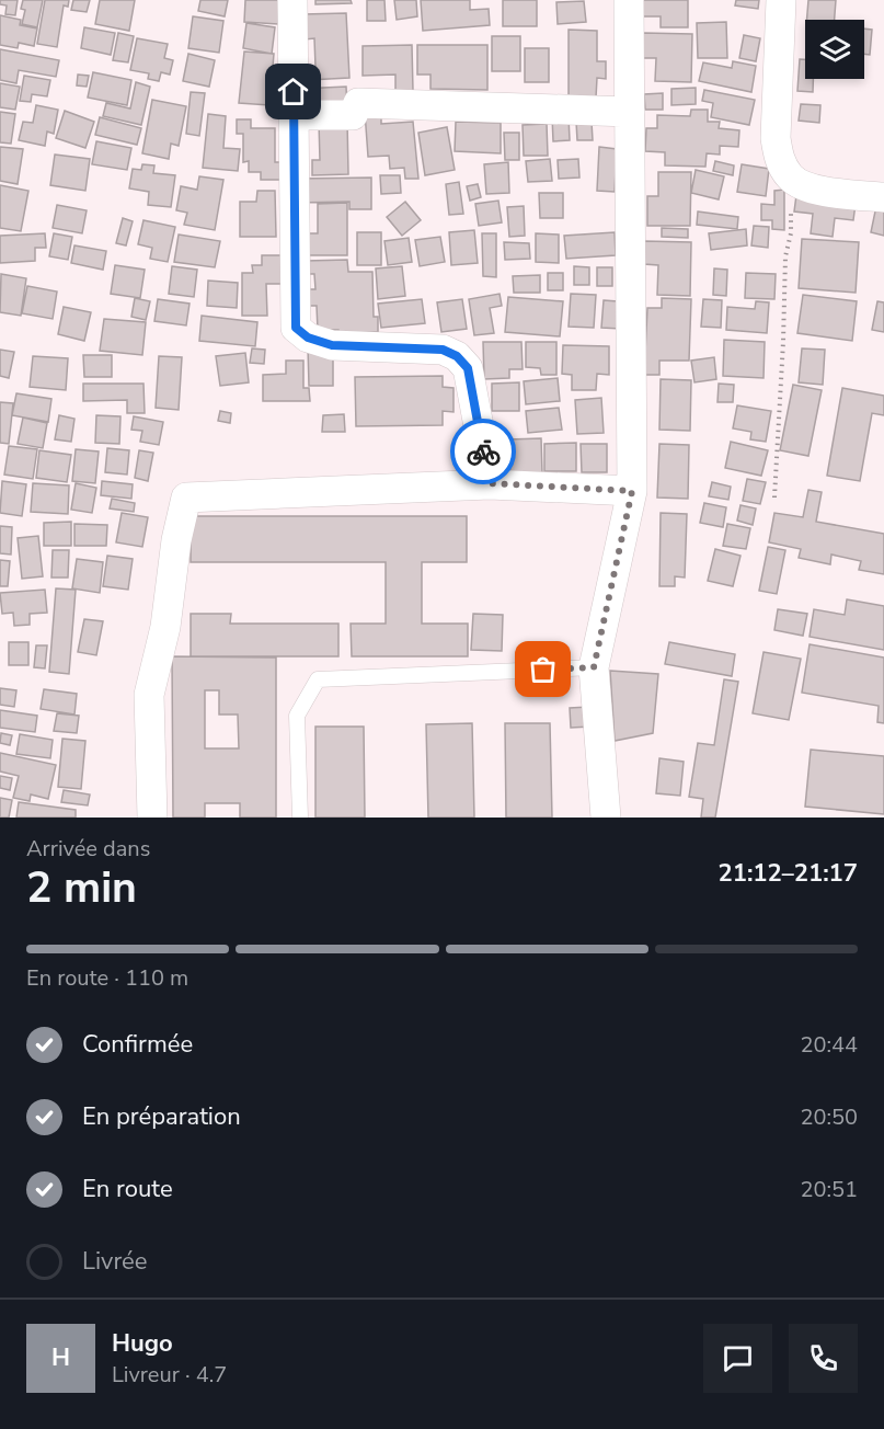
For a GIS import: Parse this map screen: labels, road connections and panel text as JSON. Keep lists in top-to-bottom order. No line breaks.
{"page":{"heading":["2 min","Arrivée dans","21:12–21:17"],"panel":["Hugo","Livreur · 4.7"],"bar":"En route · 110 m","list":[["Confirmée","20:44"],["En préparation","20:50"],["En route","20:51"],"Livrée"],"round":"H"}}
